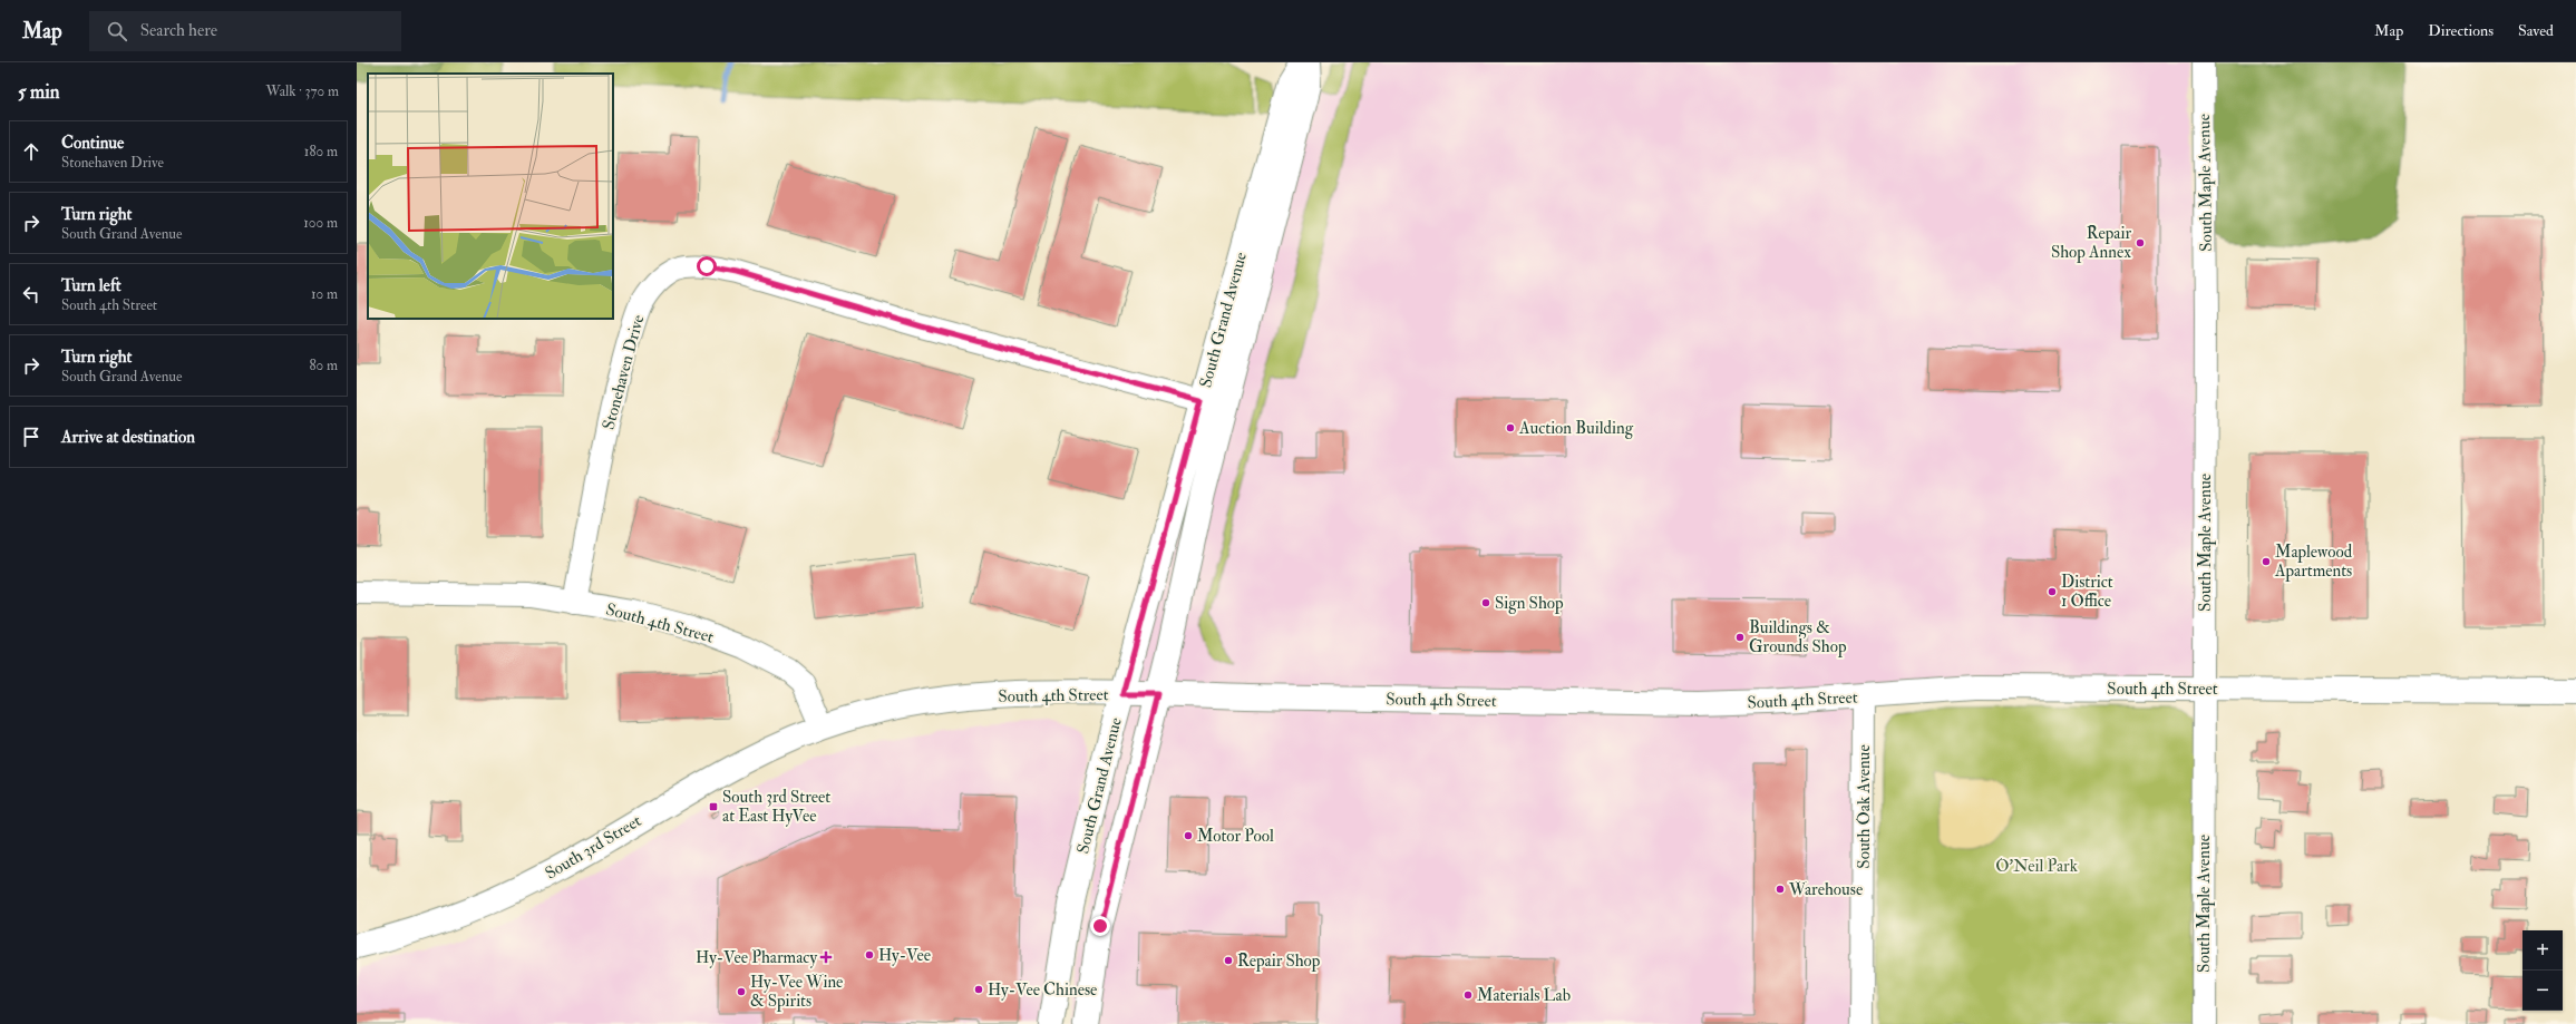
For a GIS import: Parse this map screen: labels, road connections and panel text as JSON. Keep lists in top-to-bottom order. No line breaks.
{"streets":{"main road":["South Grand Avenue","South 4th Street","South 3rd Street"],"street":["South Maple Avenue","Stonehaven Drive","South Oak Avenue"]},"crossings":[["South Maple Avenue","South 4th Street"],["South Grand Avenue","Stonehaven Drive"],["South Grand Avenue","South 4th Street"],["Stonehaven Drive","South 4th Street"],["South 4th Street","South Oak Avenue"],["South 4th Street","South 3rd Street"]],"parks":["O'Neil Park"],"places":{"other":["Repair Shop Annex","Auction Building","Maplewood Apartments","District 1 Office","Sign Shop","Buildings & Grounds Shop","Motor Pool","Warehouse","Hy-Vee","Repair Shop","Hy-Vee Chinese","Hy-Vee Wine & Spirits","Materials Lab"],"transit":["South 3rd Street at East HyVee"],"health":["Hy-Vee Pharmacy"]},"page":{"header":"Map","search":"Search here","nav":["Map","Directions","Saved"],"heading":["5 min","Walk · 370 m"],"list":[["Continue","Stonehaven Drive","180 m"],["Turn right","South Grand Avenue","100 m"],["Turn left","South 4th Street","10 m"],["Turn right","South Grand Avenue","80 m"],"Arrive at destination"],"map_buttons":["+","−"]}}
